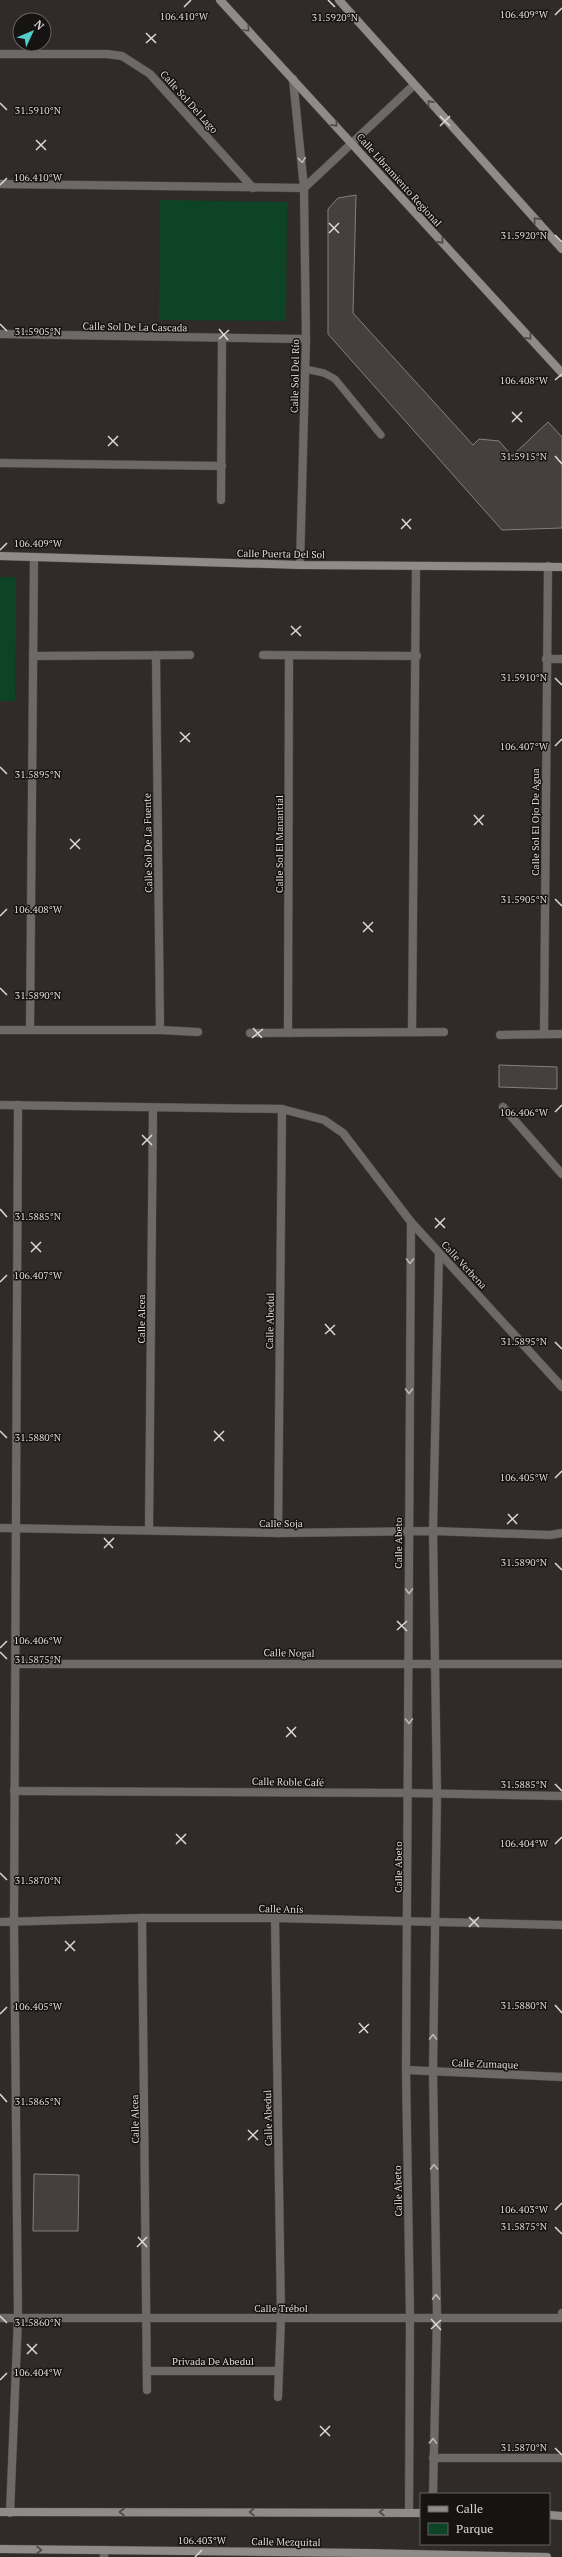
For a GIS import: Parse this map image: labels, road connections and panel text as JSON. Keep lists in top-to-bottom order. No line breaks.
{"streets":{"street":["Calle Sol Del Lago","Calle Libramiento Regional","Calle Sol De La Cascada","Calle Sol Del Río","Calle Puerta Del Sol","Calle Sol El Ojo De Agua","Calle Sol De La Fuente","Calle Sol El Manantial","Calle Verbena","Calle Alcea","Calle Abedul","Calle Soja","Calle Abeto","Calle Nogal","Calle Roble Café","Calle Anís","Calle Zumaque","Calle Trébol","Privada De Abedul","Calle Mezquital"]},"crossings":[["Calle Libramiento Regional","Calle Sol Del Río"],["Calle Sol De La Cascada","Calle Sol Del Río"],["Calle Sol Del Río","Calle Puerta Del Sol"],["Calle Puerta Del Sol","Calle Sol El Ojo De Agua"],["Calle Verbena","Calle Alcea"],["Calle Verbena","Calle Abedul"],["Calle Verbena","Calle Abeto"],["Calle Alcea","Calle Soja"],["Calle Alcea","Calle Anís"],["Calle Alcea","Calle Trébol"],["Calle Abedul","Calle Soja"],["Calle Abedul","Calle Anís"],["Calle Abedul","Calle Trébol"],["Calle Soja","Calle Abeto"],["Calle Abeto","Calle Nogal"],["Calle Abeto","Calle Roble Café"],["Calle Abeto","Calle Anís"],["Calle Abeto","Calle Zumaque"],["Calle Abeto","Calle Trébol"]],"one_way":["Calle Libramiento Regional"],"legend":["Calle","Parque"],"north":"top right","coordinates":["106.409°W","106.410°W","31.5920°N","31.5910°N","31.5905°N","106.408°W","31.5915°N","106.407°W","31.5895°N","31.5890°N","106.406°W","31.5885°N","31.5880°N","106.405°W","31.5875°N","106.404°W","31.5870°N","31.5865°N","106.403°W","31.5860°N"]}
